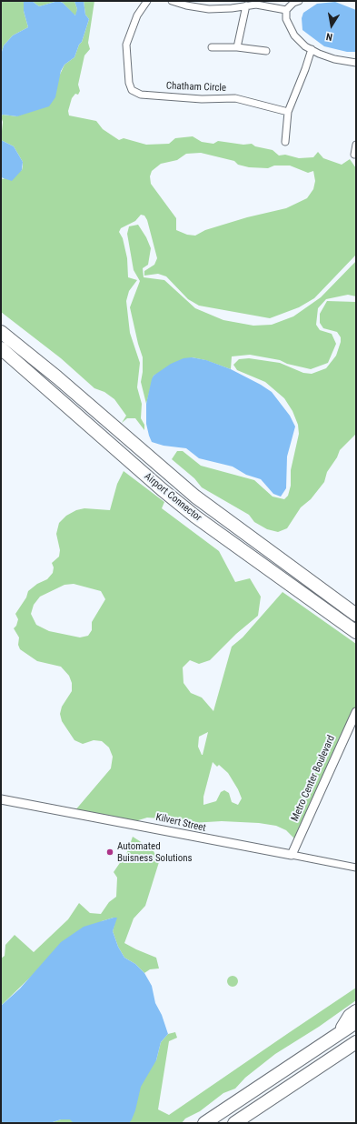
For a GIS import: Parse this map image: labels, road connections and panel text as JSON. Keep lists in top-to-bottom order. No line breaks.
{"streets":{"highway":["Airport Connector"],"street":["Chatham Circle","Metro Center Boulevard","Kilvert Street"]},"crossings":[["Metro Center Boulevard","Kilvert Street"]],"places":["Automated Buisness Solutions"],"north":"bottom"}
